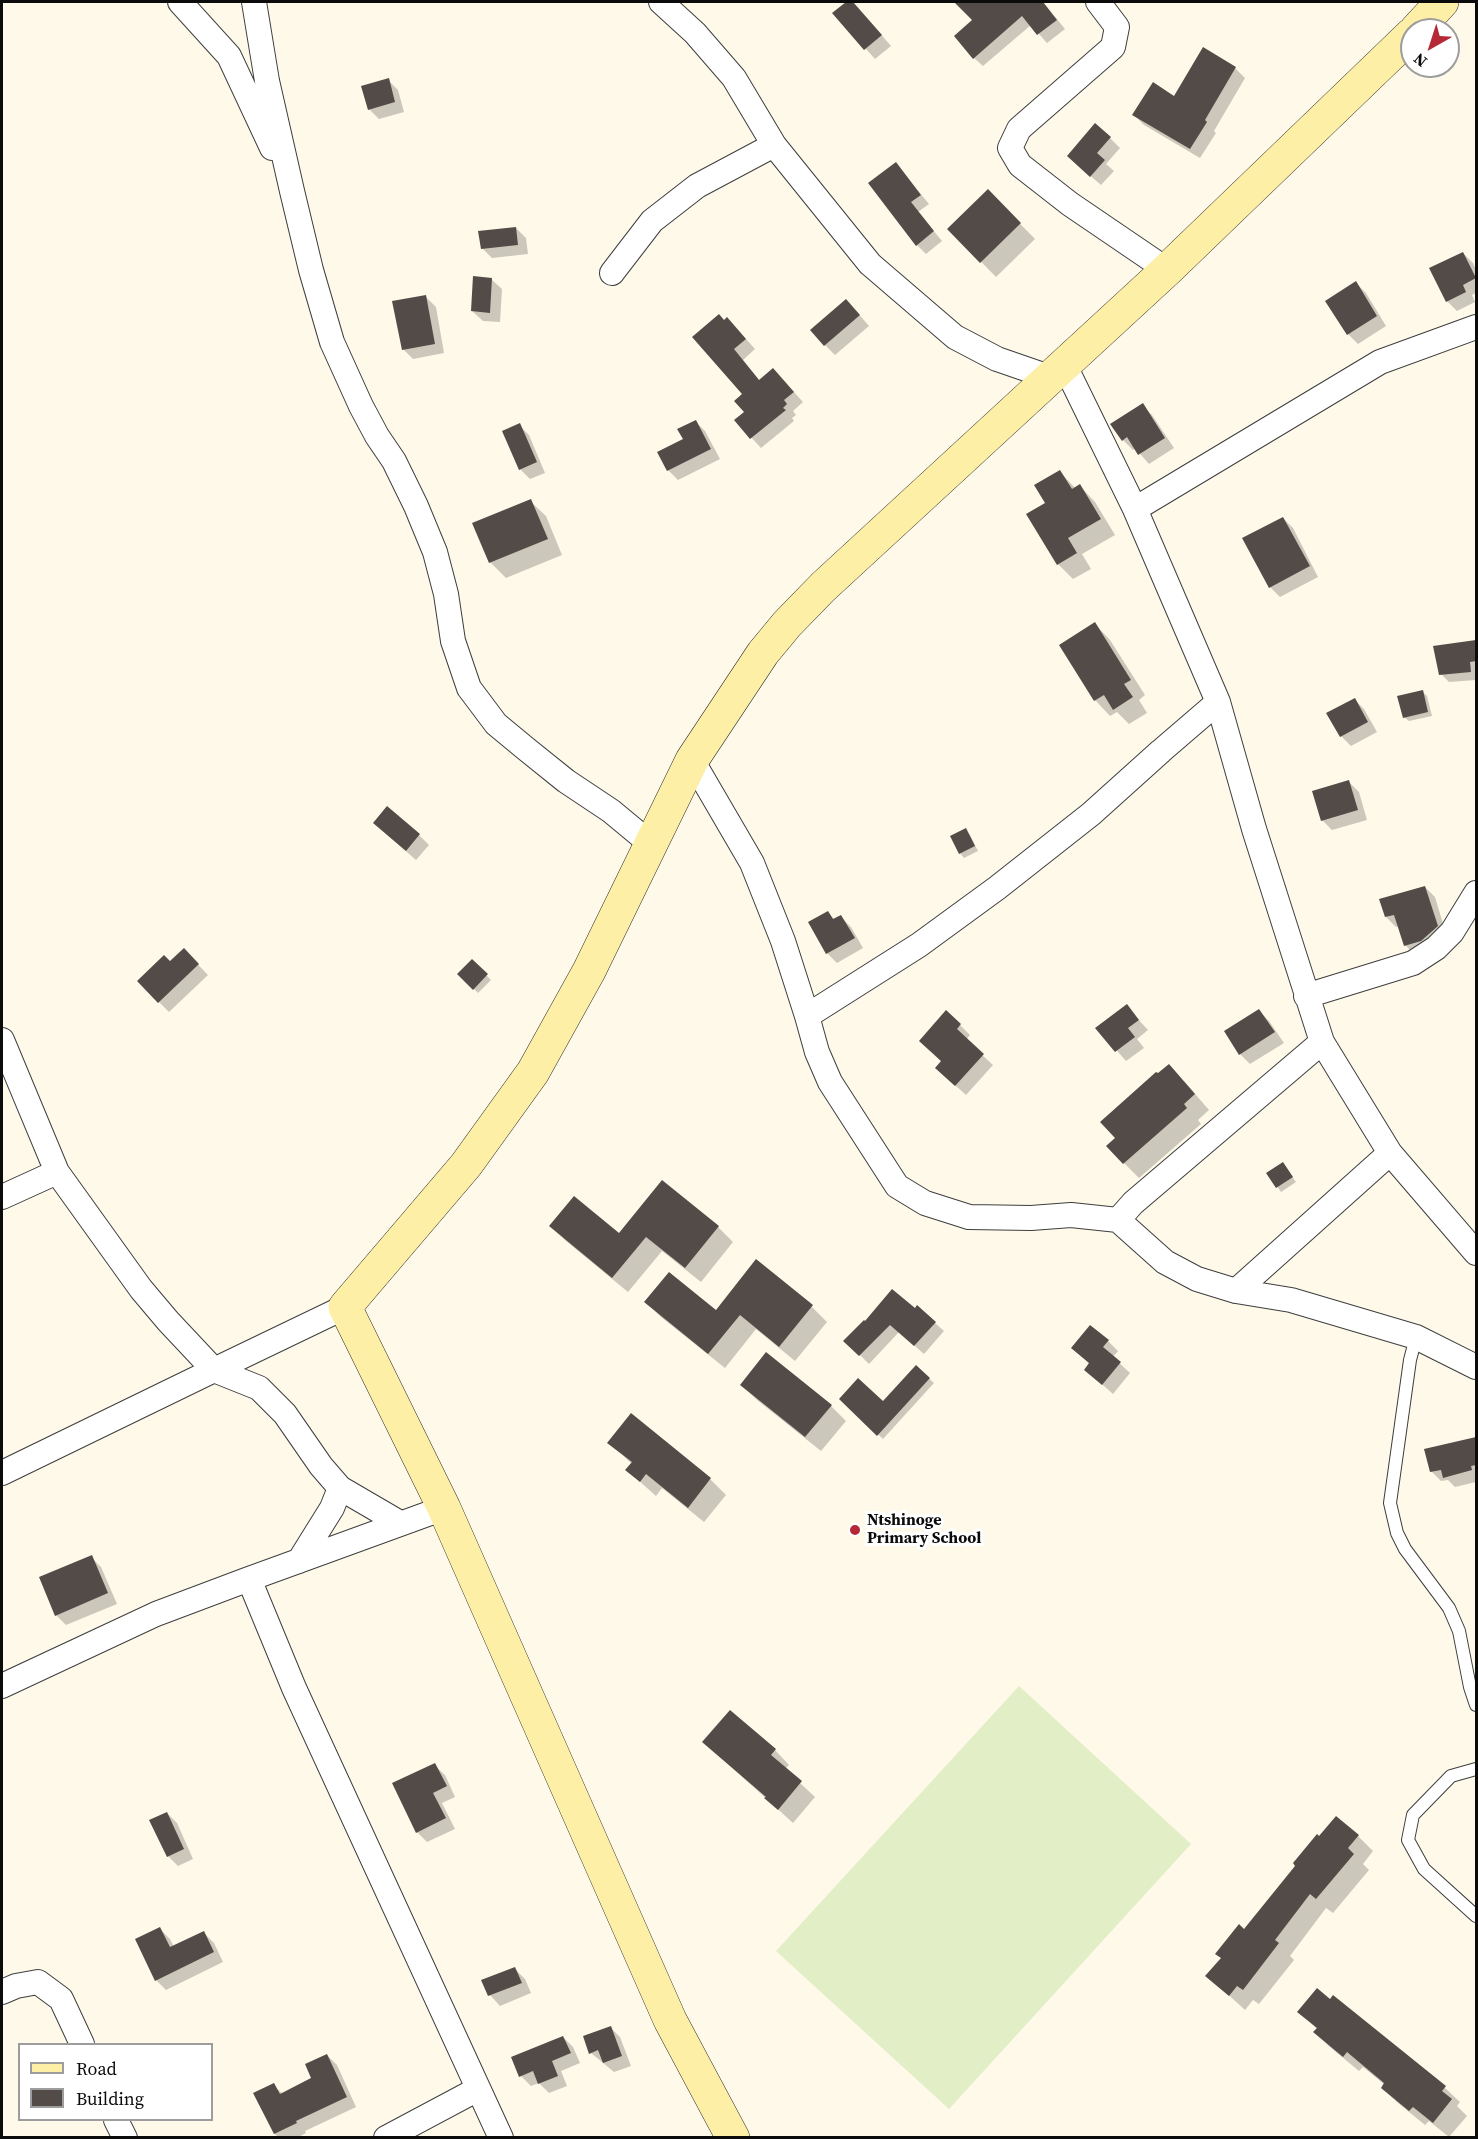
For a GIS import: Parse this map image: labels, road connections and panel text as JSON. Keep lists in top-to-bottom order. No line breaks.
{"places":["Ntshinoge Primary School"],"legend":["Road","Building"],"north":"bottom left"}
